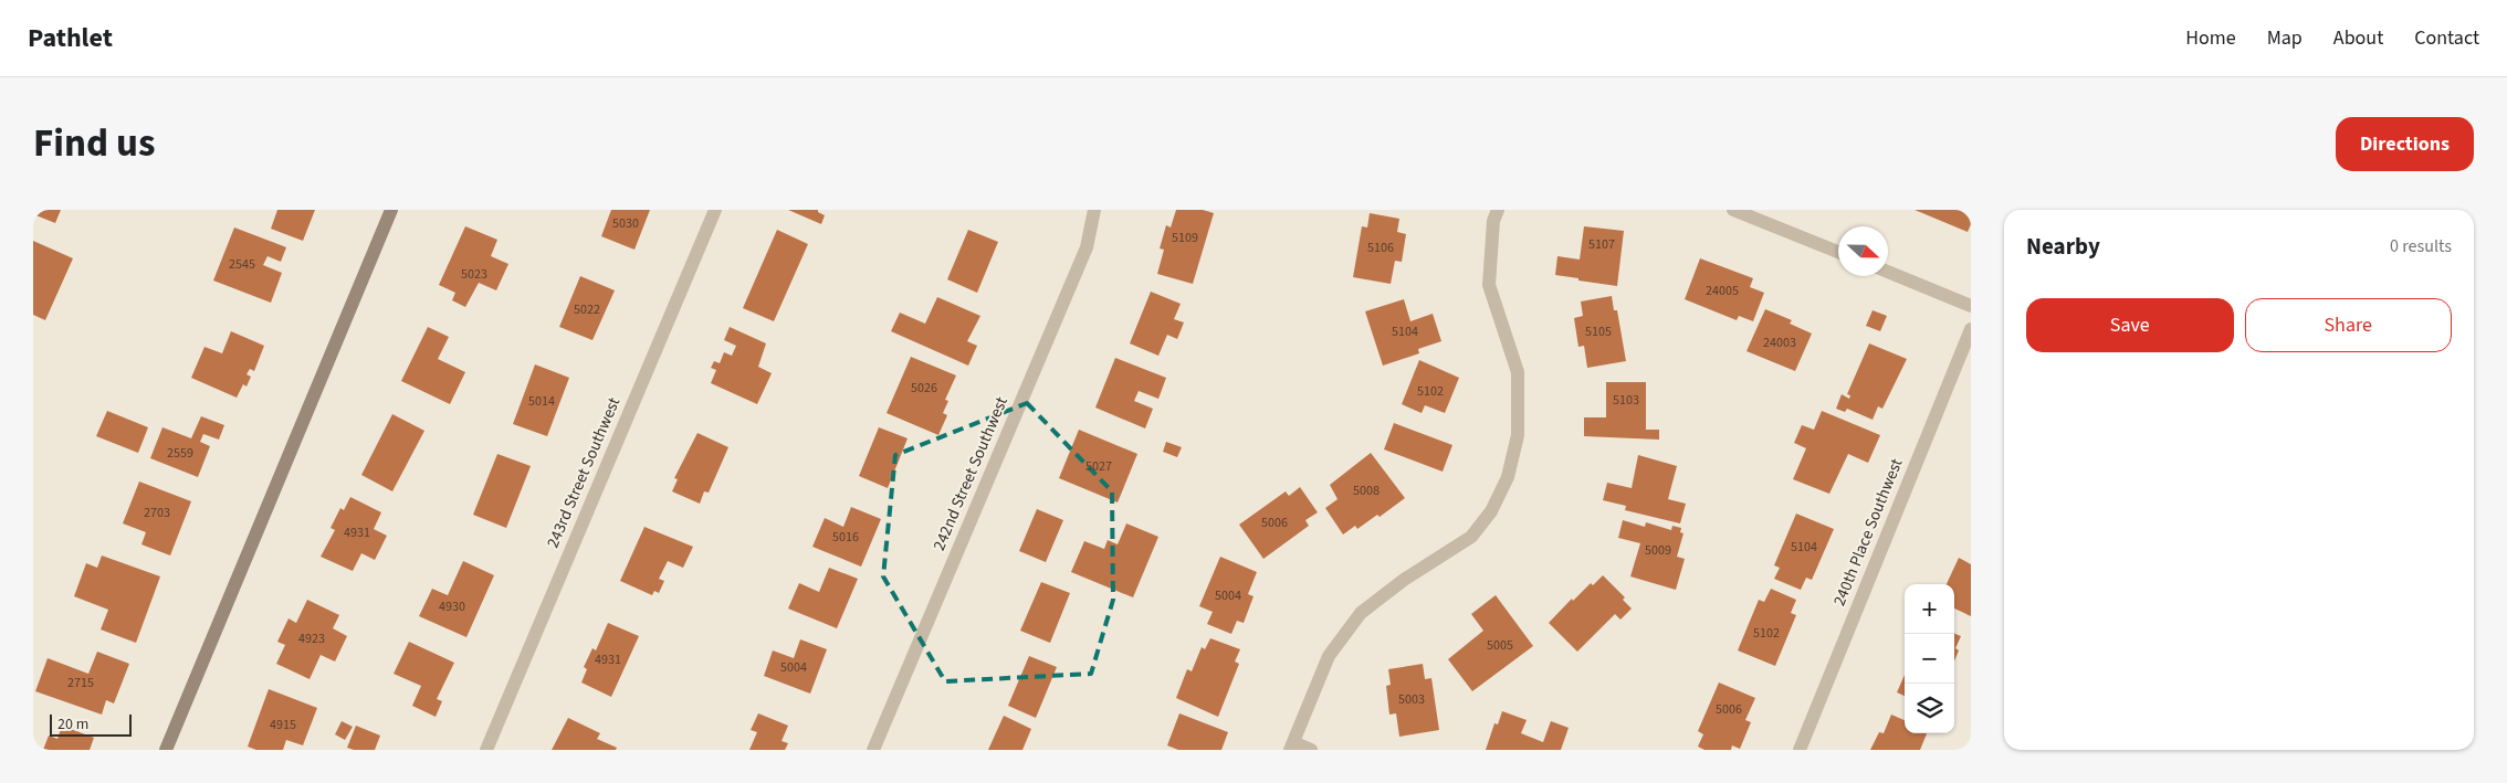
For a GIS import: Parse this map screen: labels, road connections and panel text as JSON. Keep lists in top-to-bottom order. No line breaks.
{"streets":{"street":["243rd Street Southwest","242nd Street Southwest","240th Place Southwest"]},"house_numbers":["5030","5109","5107","5106","2545","5023","24005","5022","5104","5105","24003","5026","5102","5103","5014","2559","5027","5008","2703","5006","4931","5016","5104","5009","5004","4930","5102","4923","5005","4931","5004","2715","5003","5006","4915"],"scale_bar":"20 m","north":"right","page":{"header":"Pathlet","nav":["Home","Map","About","Contact"],"title":"Find us","buttons":["Directions",["Save","Share"]],"heading":["Nearby","0 results"],"map_buttons":["+","−"],"scale":"20 m"}}
